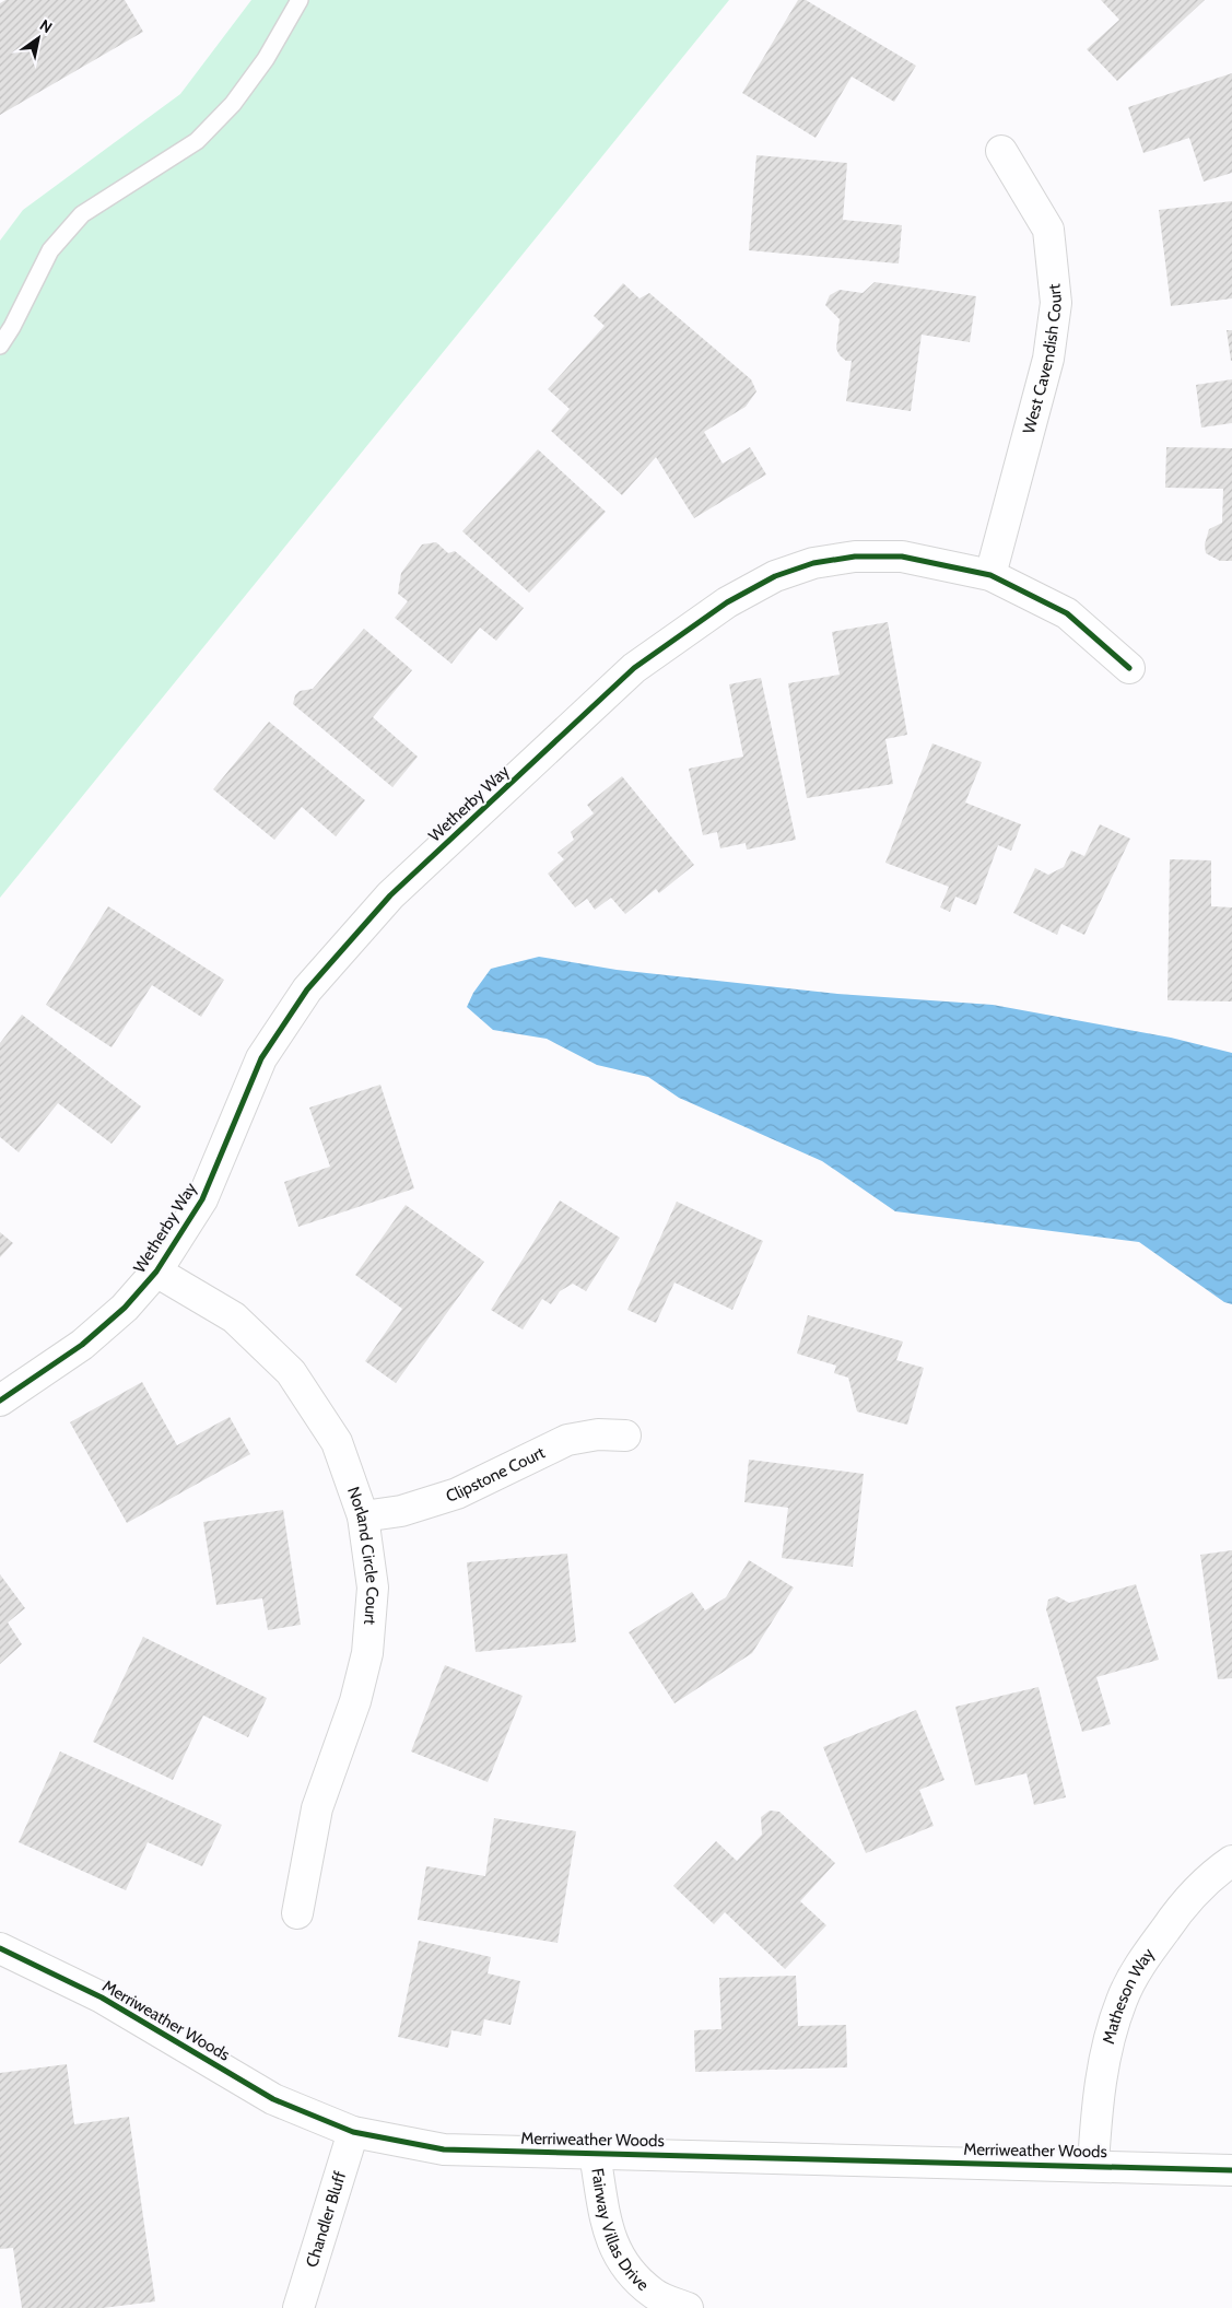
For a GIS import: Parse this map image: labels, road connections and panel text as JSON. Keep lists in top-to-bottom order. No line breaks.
{"streets":{"street":["West Cavendish Court","Wetherby Way","Clipstone Court","Norland Circle Court","Matheson Way","Merriweather Woods","Chandler Bluff","Fairway Villas Drive"]},"crossings":[["West Cavendish Court","Wetherby Way"],["Wetherby Way","Norland Circle Court"],["Clipstone Court","Norland Circle Court"],["Matheson Way","Merriweather Woods"],["Merriweather Woods","Chandler Bluff"],["Merriweather Woods","Fairway Villas Drive"]],"north":"top right"}
